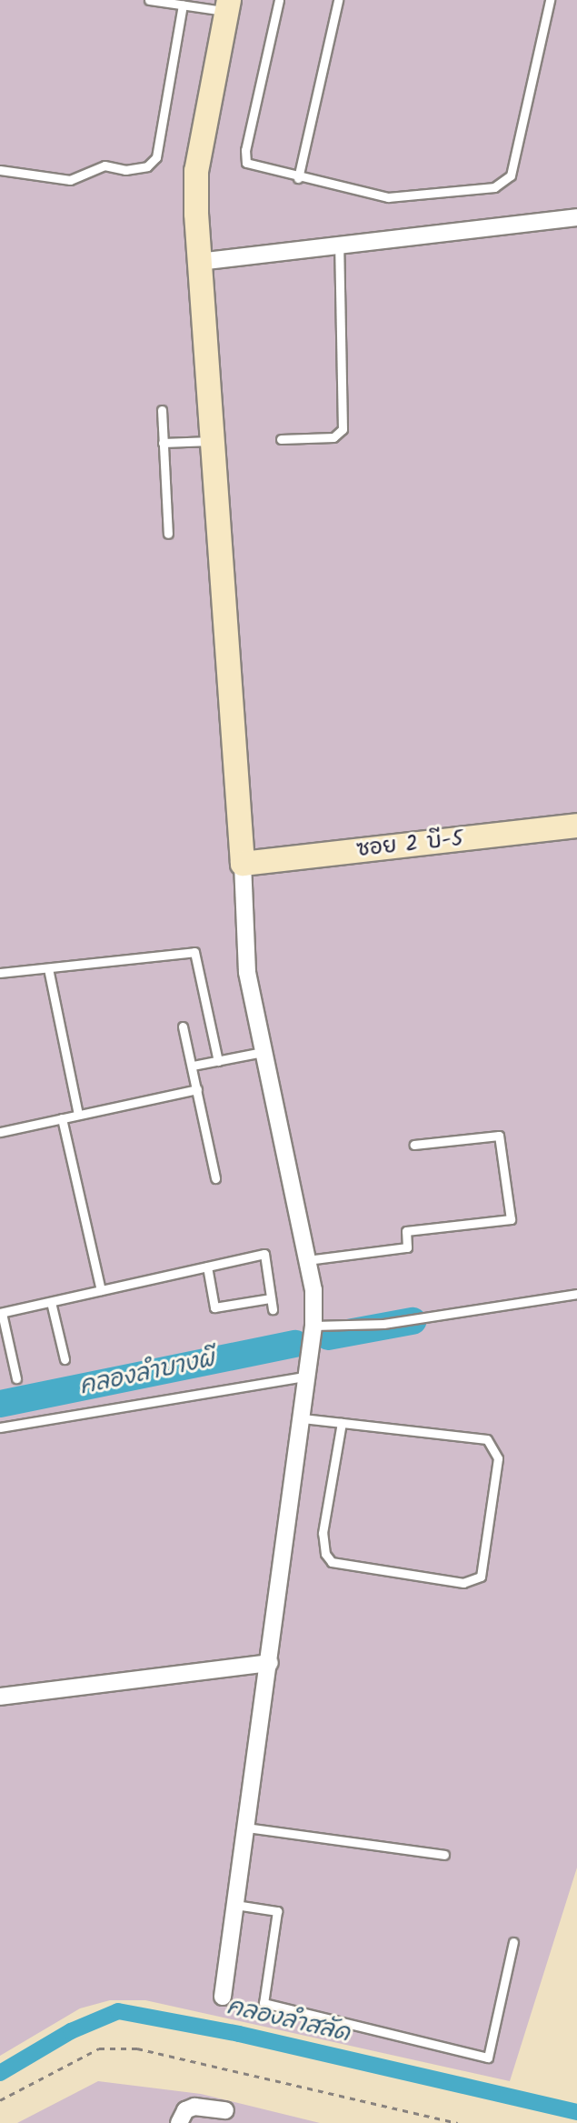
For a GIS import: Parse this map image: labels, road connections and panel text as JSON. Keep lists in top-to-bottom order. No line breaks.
{"streets":{"street":["ซอย 2 บี-5"]},"water":["คลองลำบางผี","คลองลำสลัด"]}
